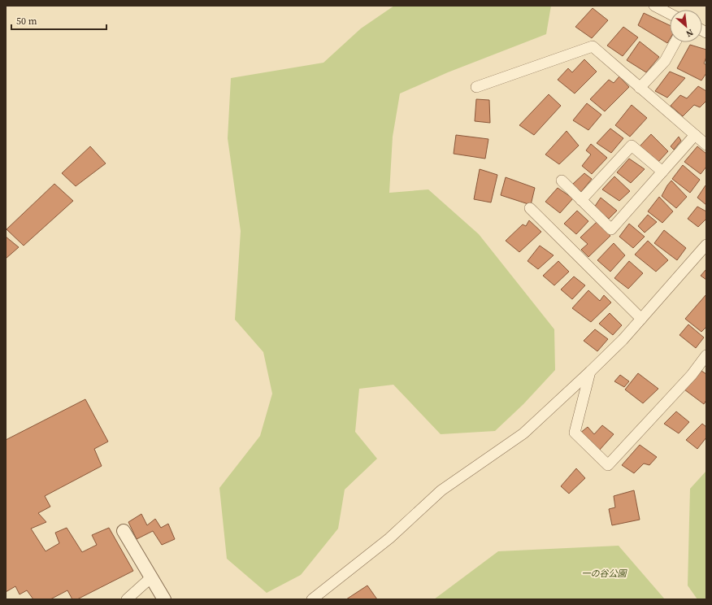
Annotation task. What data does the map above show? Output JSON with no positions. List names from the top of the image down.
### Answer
{
  "parks": ["一の谷公園"],
  "scale_bar": "50 m",
  "north": "bottom right"
}
